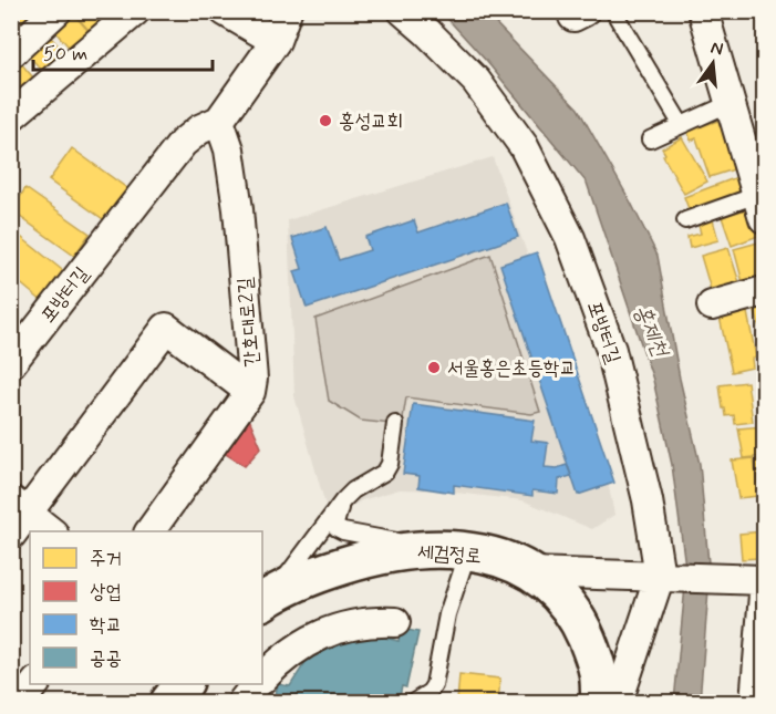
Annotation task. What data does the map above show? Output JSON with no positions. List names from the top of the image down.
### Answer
{
  "streets": {
    "main road": ["세검정로"],
    "street": ["포방터길", "간호대로2길"]
  },
  "crossings": [
    ["포방터길", "간호대로2길"]
  ],
  "water": ["홍제천"],
  "places": ["홍성교회", "서울홍은초등학교"],
  "legend": [
    "주거",
    "상업",
    "학교",
    "공공"
  ],
  "scale_bar": "50 m",
  "north": "top"
}
